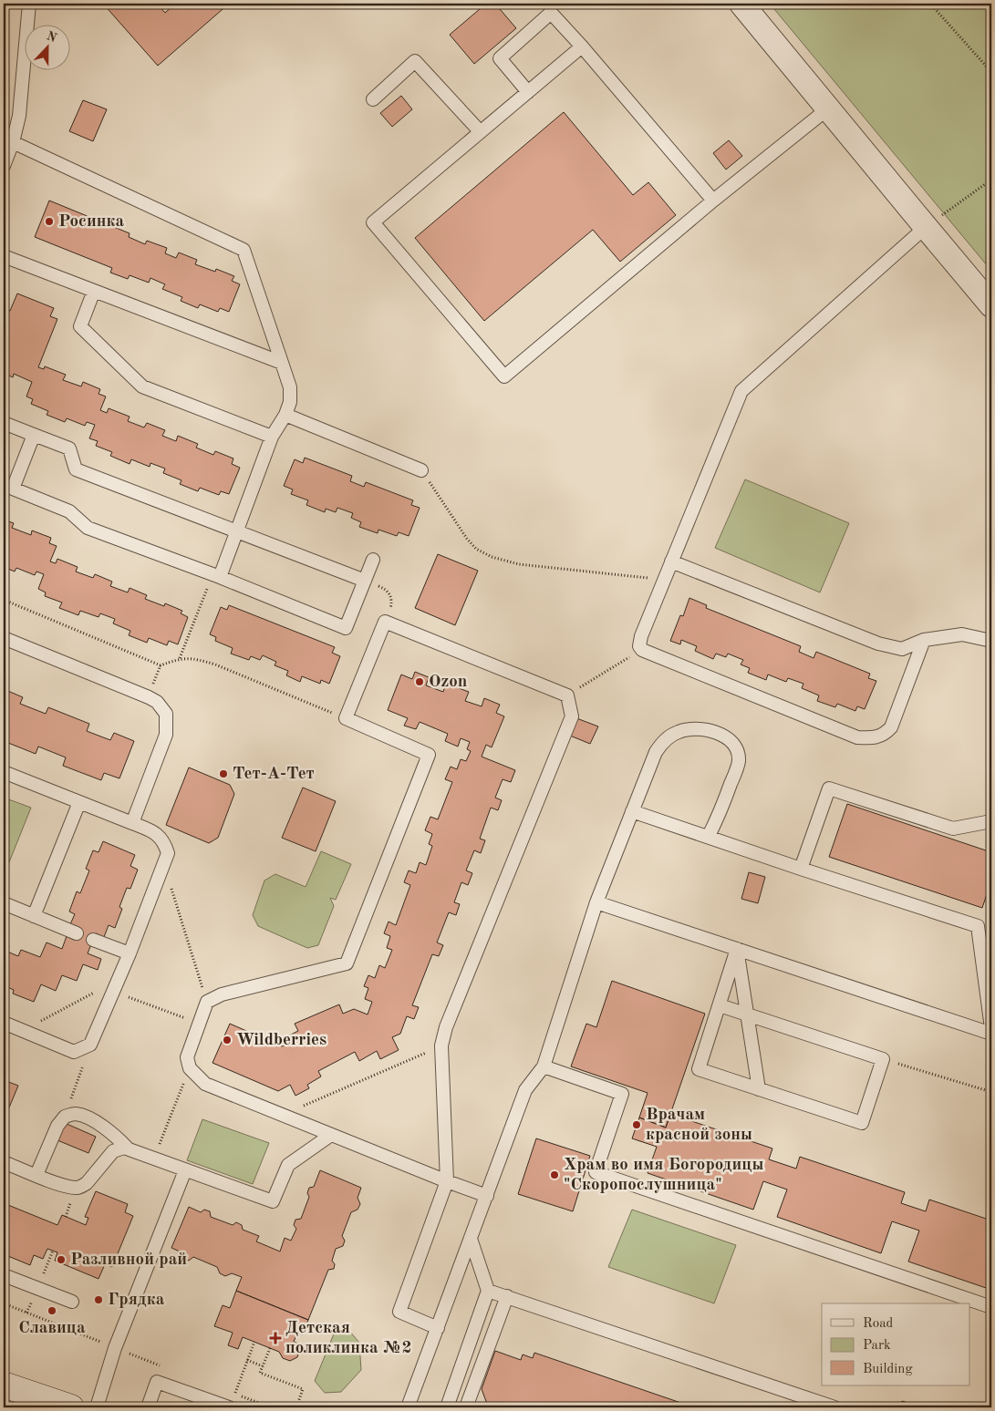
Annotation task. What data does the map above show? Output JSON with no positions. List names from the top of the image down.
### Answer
{
  "places": {
    "other": [
      "Росинка",
      "Ozon",
      "Тет-А-Тет",
      "Wildberries",
      "Врачам красной зоны",
      "Храм во имя Богородицы \"Скоропослушница\"",
      "Разливной рай",
      "Грядка",
      "Славица"
    ],
    "health": ["Детская поликлинка №2"]
  },
  "legend": ["Road", "Park", "Building"],
  "north": "top"
}
